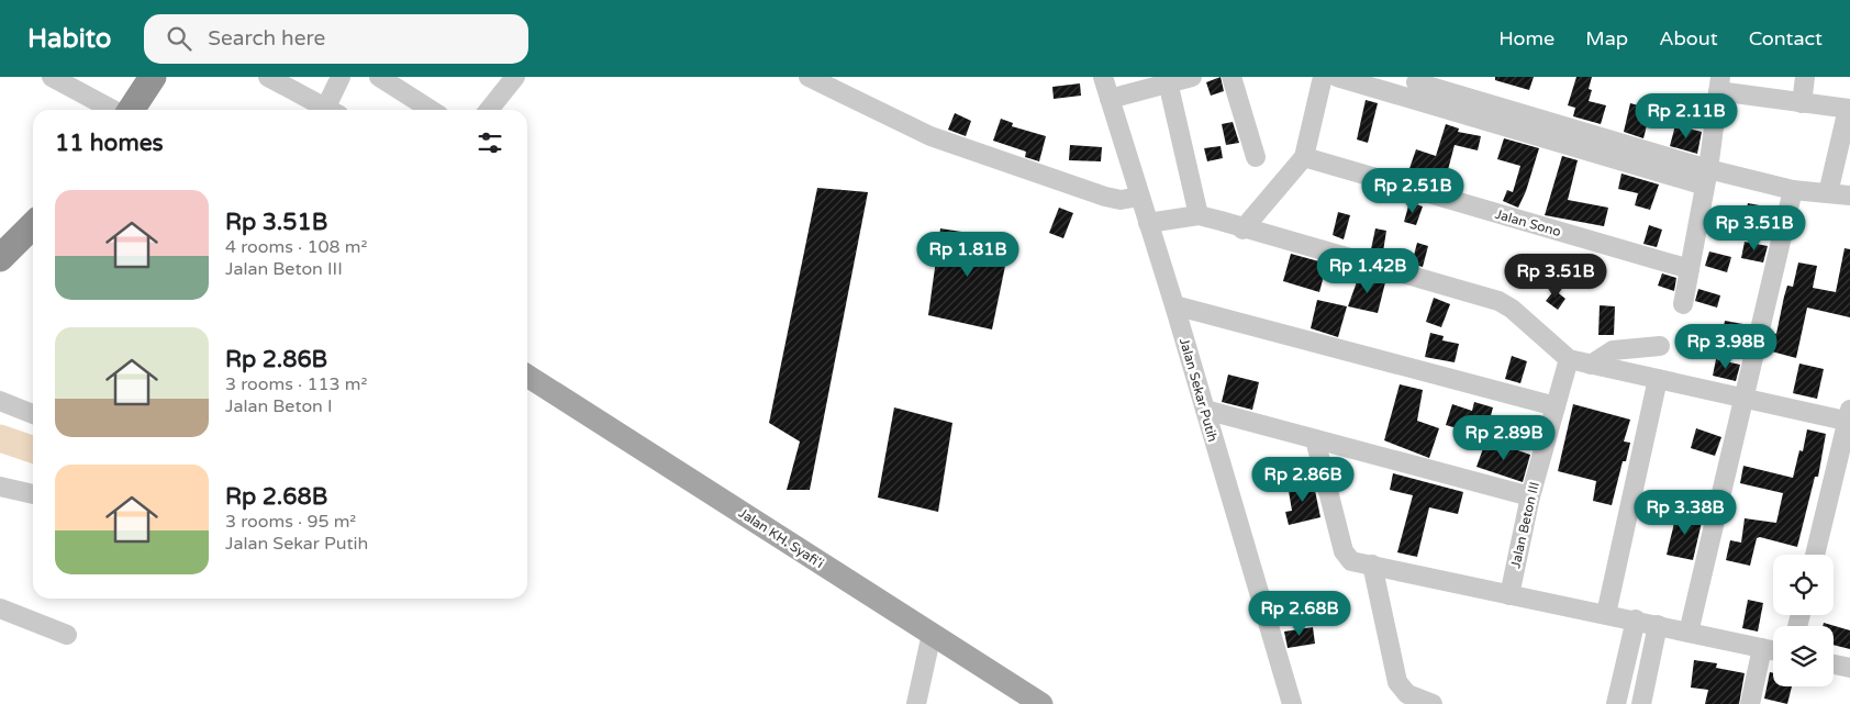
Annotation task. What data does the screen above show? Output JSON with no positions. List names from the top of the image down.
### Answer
{
  "streets": {
    "main road": ["Jalan KH. Syafi'i"],
    "street": ["Jalan Sono", "Jalan Sekar Putih", "Jalan Beton III"]
  },
  "page": {
    "header": "Habito",
    "search": "Search here",
    "nav": [
      "Home",
      "Map",
      "About",
      "Contact"
    ],
    "price": [
      "Rp 2.11B",
      "Rp 2.51B",
      "Rp 3.51B",
      "Rp 1.81B",
      "Rp 1.42B",
      "Rp 3.51B",
      "Rp 3.98B",
      "Rp 2.89B",
      "Rp 2.86B",
      "Rp 3.38B",
      "Rp 2.68B"
    ],
    "heading": "11 homes",
    "list": [
      {
        "name": "Rp 3.51B",
        "note": "4 rooms · 108 m² · Jalan Beton III"
      },
      {
        "name": "Rp 2.86B",
        "note": "3 rooms · 113 m² · Jalan Beton I"
      },
      {
        "name": "Rp 2.68B",
        "note": "3 rooms · 95 m² · Jalan Sekar Putih"
      }
    ]
  }
}
